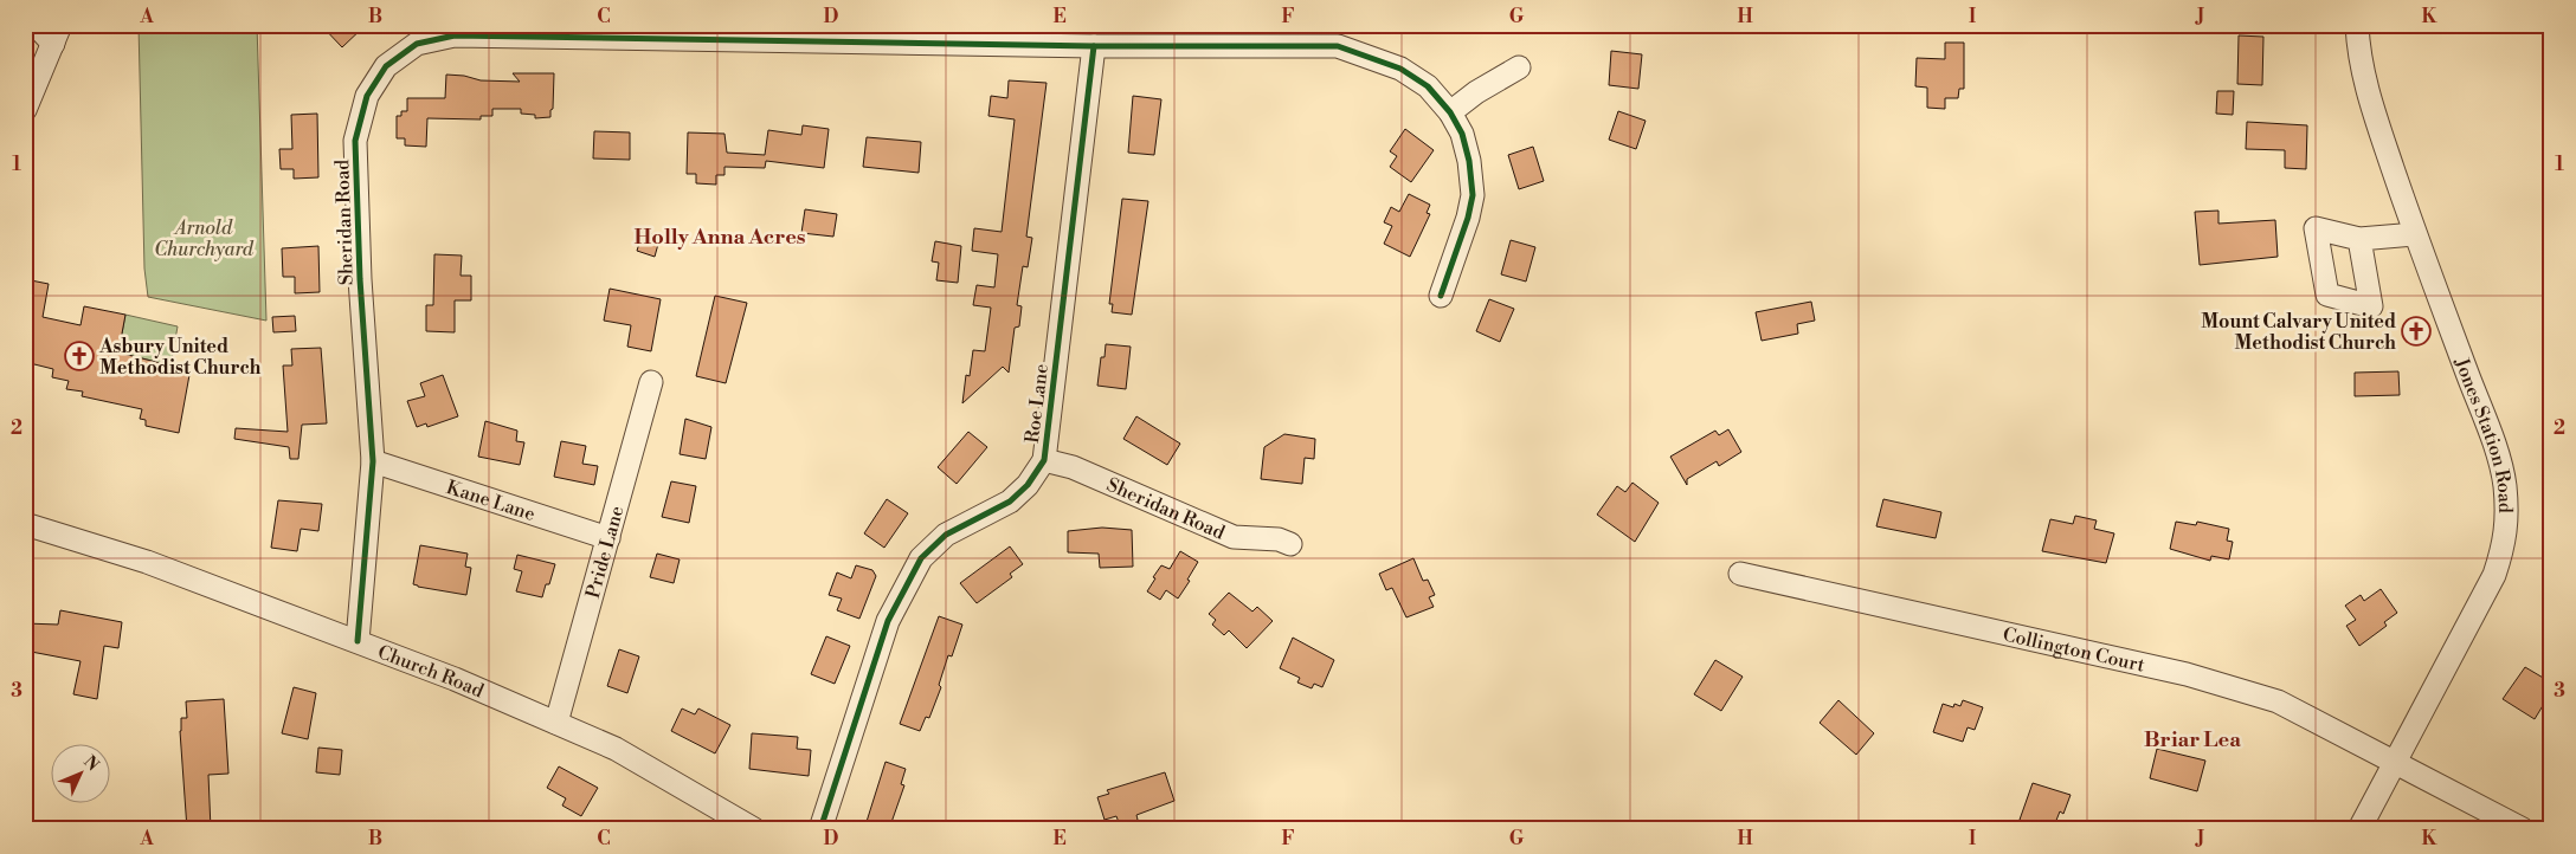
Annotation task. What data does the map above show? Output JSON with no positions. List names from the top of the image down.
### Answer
{
  "streets": {
    "street": [
      "Sheridan Road",
      "Roe Lane",
      "Jones Station Road",
      "Kane Lane",
      "Pride Lane",
      "Collington Court",
      "Church Road"
    ]
  },
  "crossings": [
    ["Sheridan Road", "Roe Lane"],
    ["Sheridan Road", "Kane Lane"],
    ["Sheridan Road", "Church Road"],
    ["Jones Station Road", "Collington Court"],
    ["Kane Lane", "Pride Lane"],
    ["Pride Lane", "Church Road"]
  ],
  "districts": ["Holly Anna Acres", "Briar Lea"],
  "parks": ["Arnold Churchyard"],
  "places": {
    "church": ["Mount Calvary United Methodist Church", "Asbury United Methodist Church"]
  },
  "north": "top right",
  "grid": {
    "columns": [
      "A",
      "B",
      "C",
      "D",
      "E",
      "F",
      "G",
      "H",
      "I",
      "J",
      "K"
    ],
    "rows": ["1", "2", "3"]
  }
}
